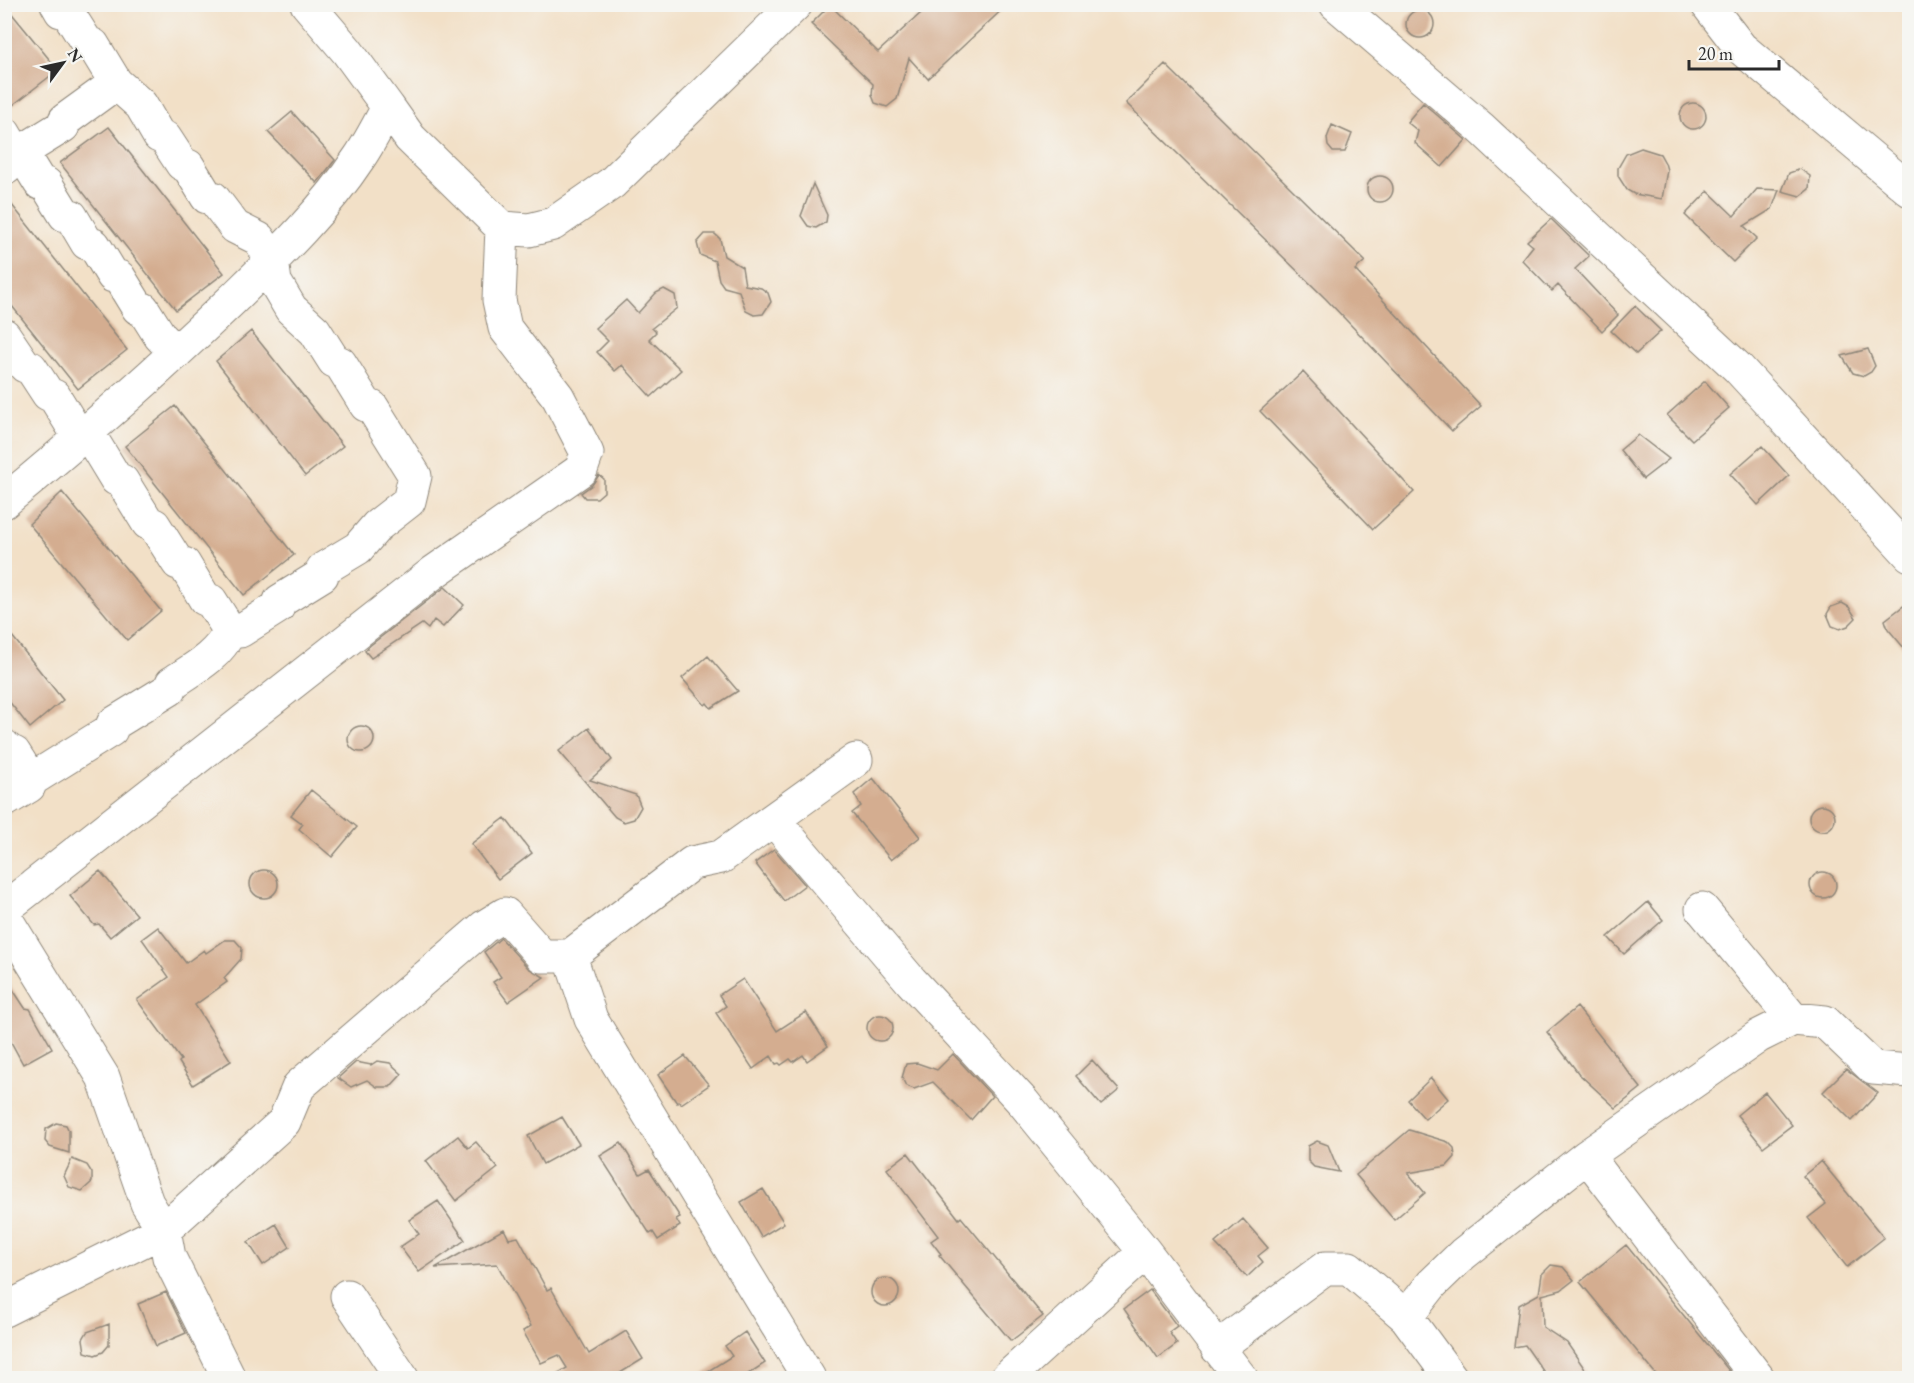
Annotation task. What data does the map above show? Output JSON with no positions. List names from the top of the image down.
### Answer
{
  "scale_bar": "20 m",
  "north": "top right"
}
